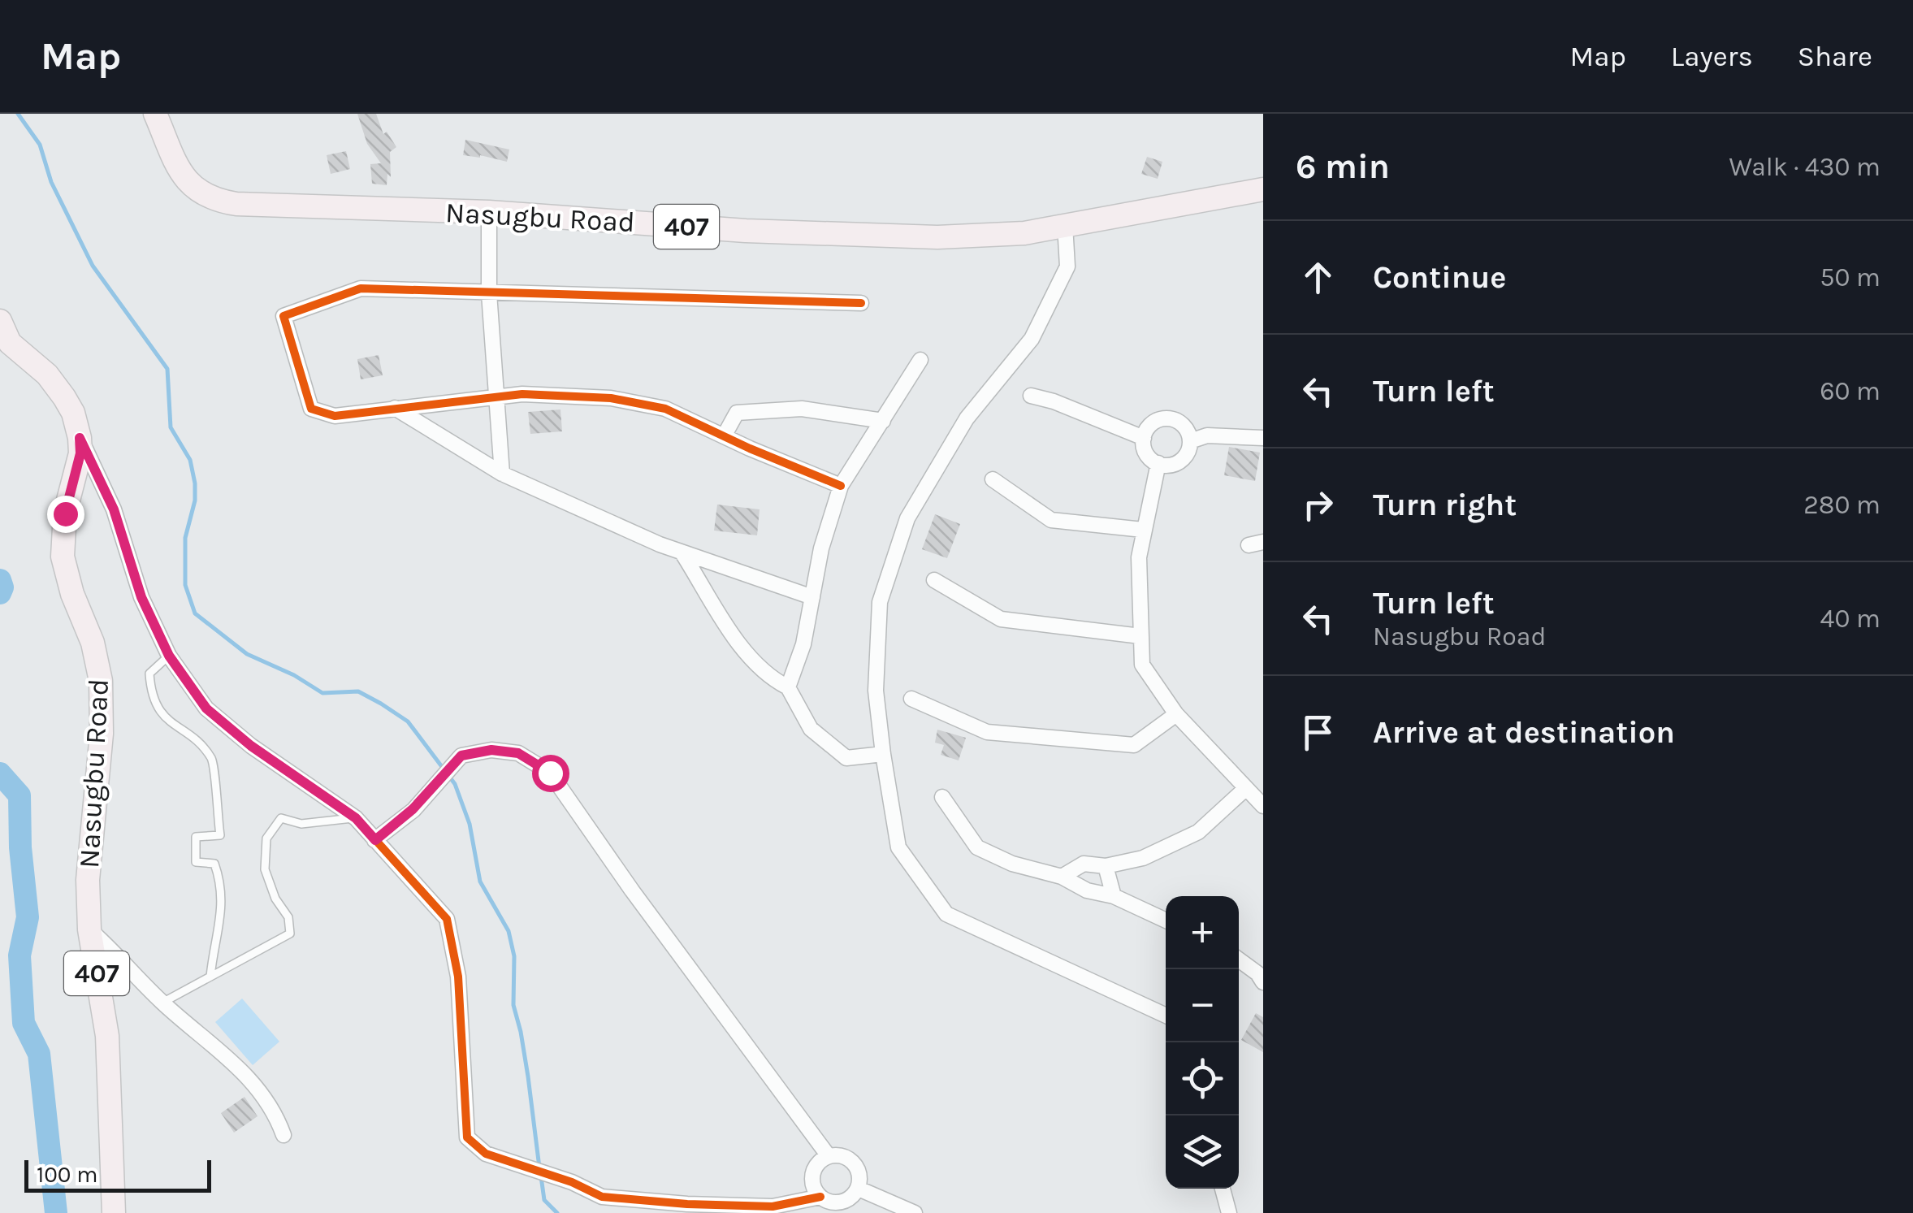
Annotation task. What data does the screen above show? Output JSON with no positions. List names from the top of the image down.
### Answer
{
  "streets": {
    "main road": ["Nasugbu Road", "407"]
  },
  "scale_bar": "100 m",
  "page": {
    "header": "Map",
    "nav": ["Map", "Layers", "Share"],
    "heading": ["6 min", "Walk · 430 m"],
    "list": [
      ["Continue", "50 m"],
      ["Turn left", "60 m"],
      ["Turn right", "280 m"],
      ["Turn left", "Nasugbu Road", "40 m"],
      "Arrive at destination"
    ],
    "map_buttons": ["+", "−"],
    "scale": "100 m"
  }
}
